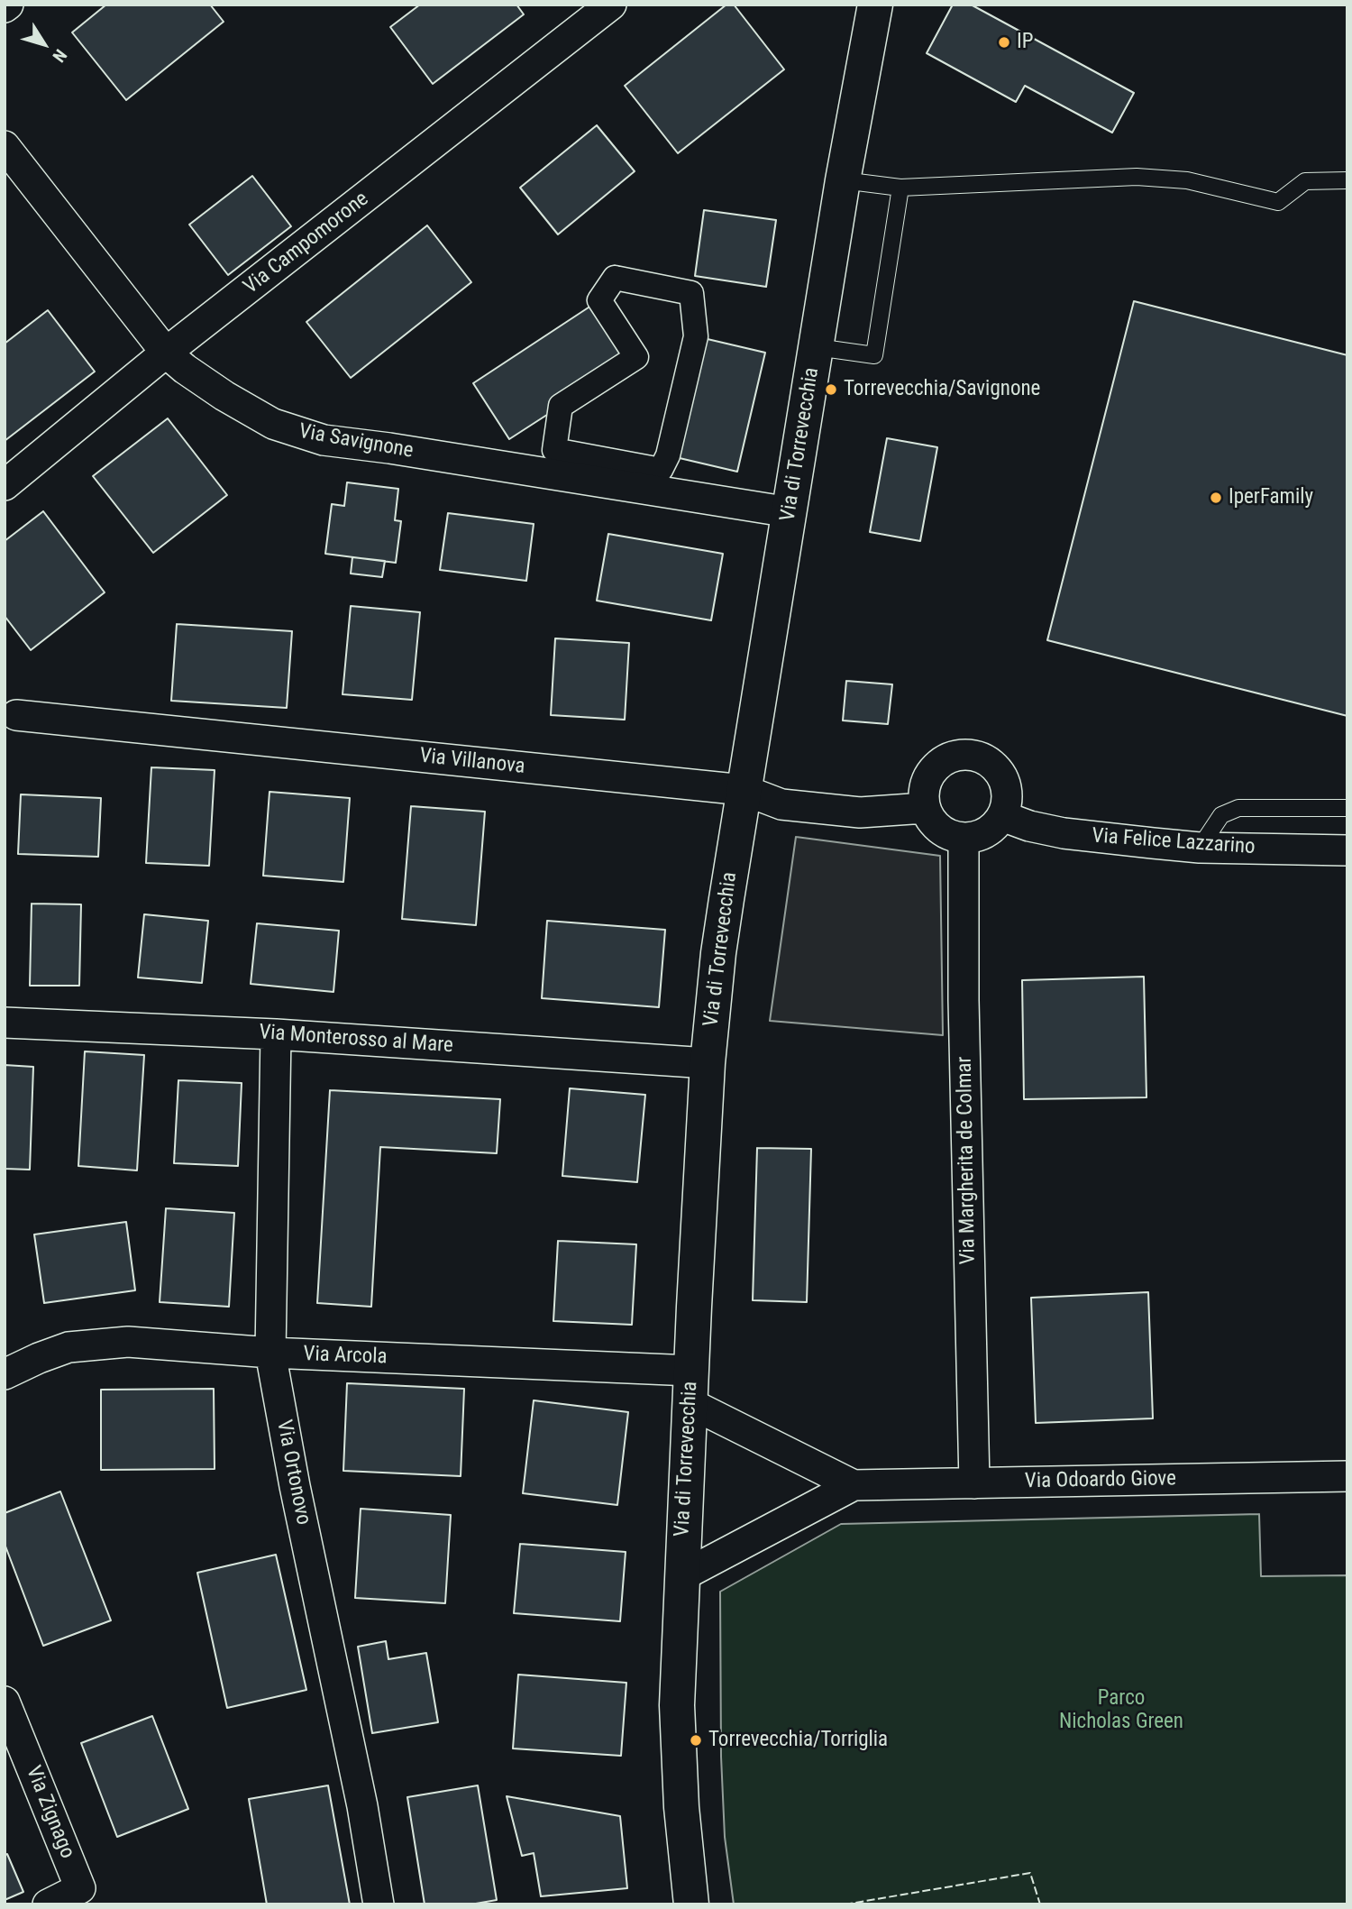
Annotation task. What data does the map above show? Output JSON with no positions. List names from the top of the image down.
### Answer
{
  "streets": {
    "main road": ["Via di Torrevecchia"],
    "street": [
      "Via Campomorone",
      "Via Savignone",
      "Via Villanova",
      "Via Felice Lazzarino",
      "Via Monterosso al Mare",
      "Via Margherita de Colmar",
      "Via Arcola",
      "Via Ortonovo",
      "Via Odoardo Giove",
      "Via Zignago"
    ]
  },
  "crossings": [
    ["Via Campomorone", "Via Savignone"],
    ["Via Savignone", "Via di Torrevecchia"],
    ["Via di Torrevecchia", "Via Villanova"],
    ["Via di Torrevecchia", "Via Monterosso al Mare"],
    ["Via di Torrevecchia", "Via Arcola"],
    ["Via di Torrevecchia", "Via Odoardo Giove"],
    ["Via Villanova", "Via Felice Lazzarino"],
    ["Via Villanova", "Via Margherita de Colmar"],
    ["Via Felice Lazzarino", "Via Margherita de Colmar"],
    ["Via Monterosso al Mare", "Via Ortonovo"],
    ["Via Margherita de Colmar", "Via Odoardo Giove"],
    ["Via Arcola", "Via Ortonovo"],
    ["Via Arcola", "Via Odoardo Giove"]
  ],
  "parks": ["Parco Nicholas Green"],
  "places": [
    "IP",
    "Torrevecchia/Savignone",
    "IperFamily",
    "Torrevecchia/Torriglia"
  ],
  "north": "bottom right"
}
